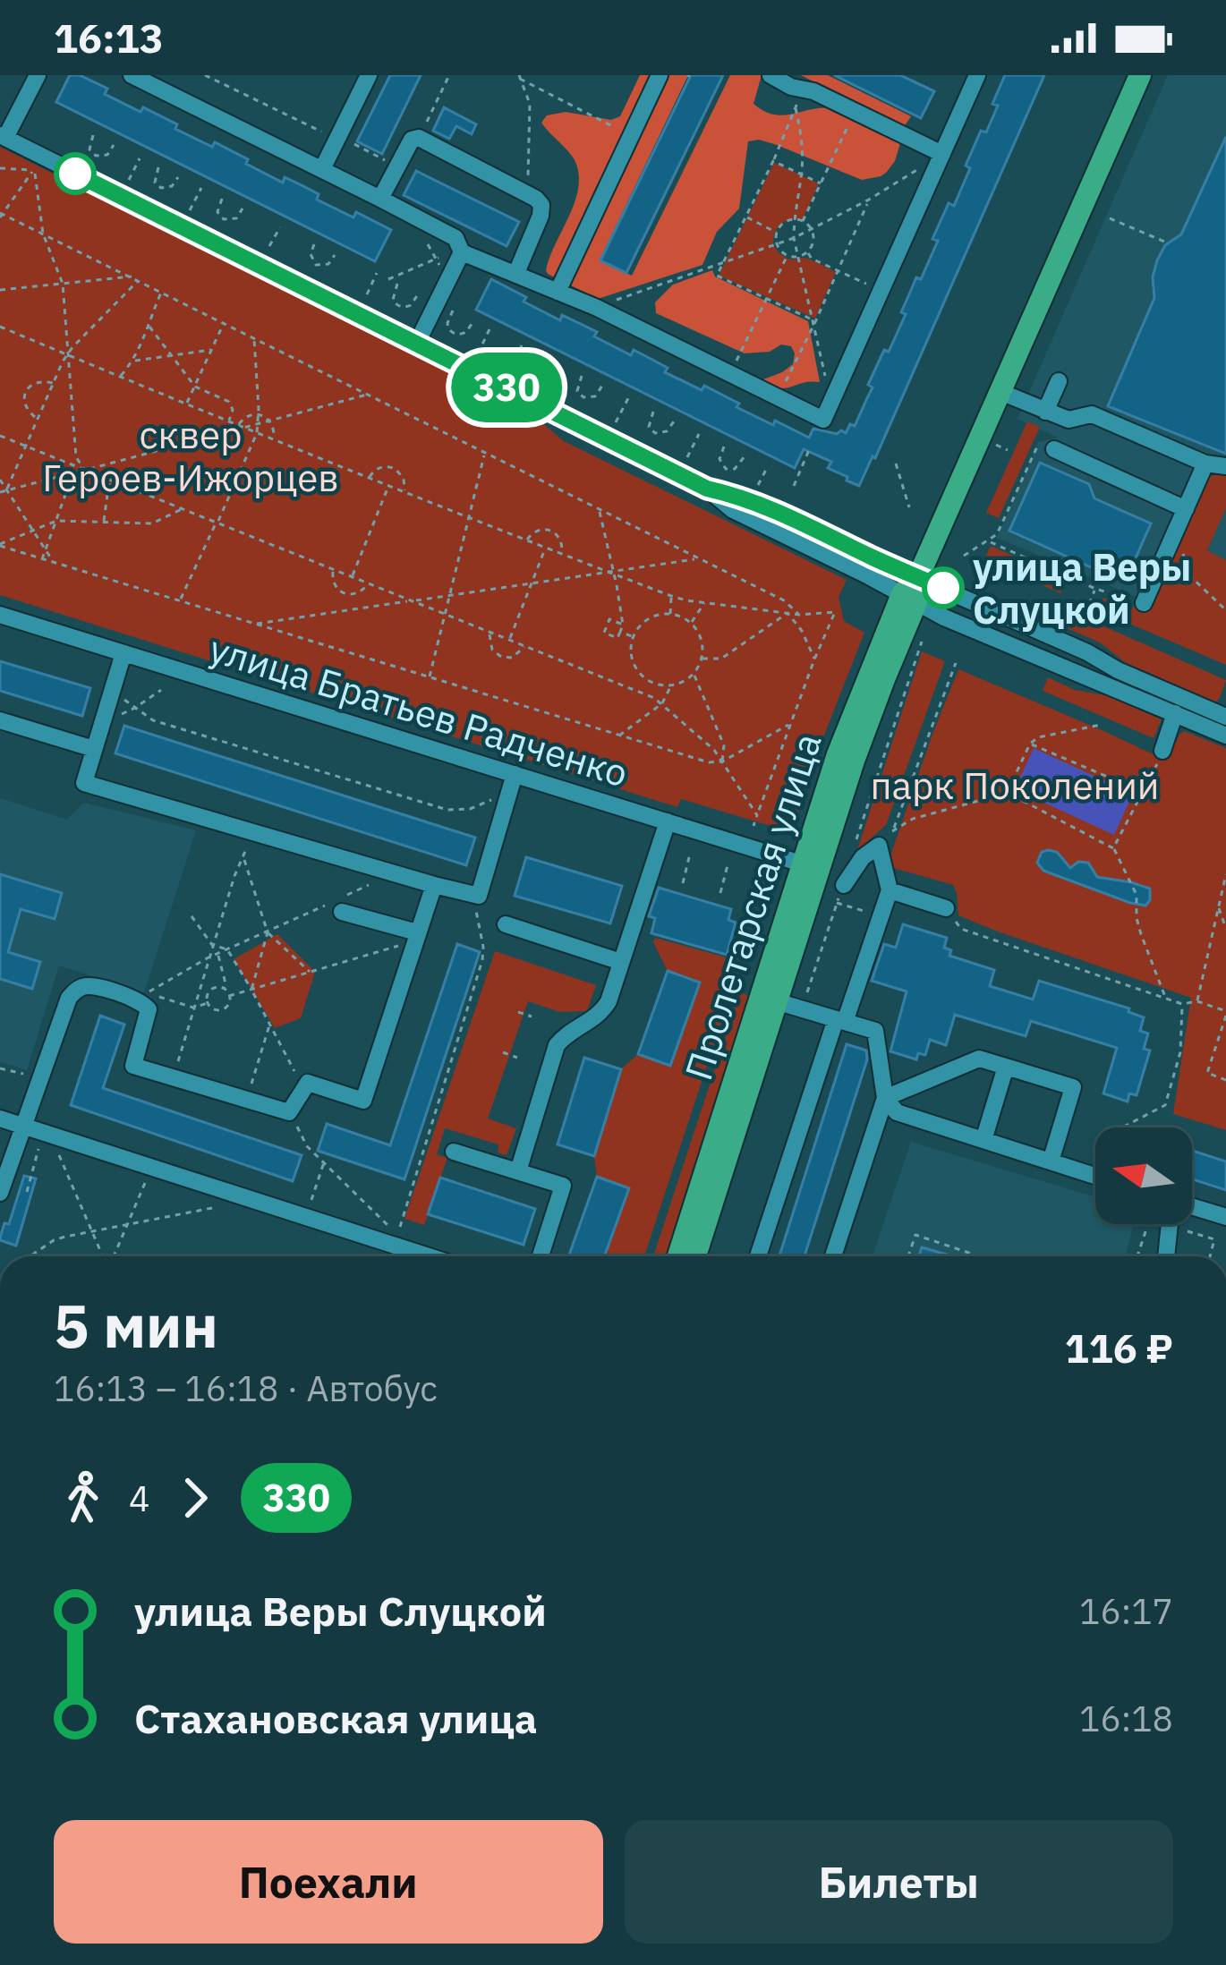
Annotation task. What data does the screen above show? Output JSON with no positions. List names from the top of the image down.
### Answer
{
  "streets": {
    "main road": ["Пролетарская улица"],
    "street": ["улица Братьев Радченко"]
  },
  "crossings": [
    ["улица Братьев Радченко", "Пролетарская улица"]
  ],
  "parks": ["сквер Героев-Ижорцев", "парк Поколений"],
  "places": ["улица Веры Слуцкой"],
  "lines": ["bus line 330"],
  "north": "left",
  "page": {
    "status": "16:13",
    "on_map": "330",
    "heading": ["5 мин", "16:13 – 16:18 · Автобус", "116 ₽"],
    "legs": ["4", "330"],
    "list": [
      {
        "name": "улица Веры Слуцкой",
        "value": "16:17"
      },
      {
        "name": "Стахановская улица",
        "value": "16:18"
      }
    ],
    "buttons": ["Поехали", "Билеты"]
  }
}
